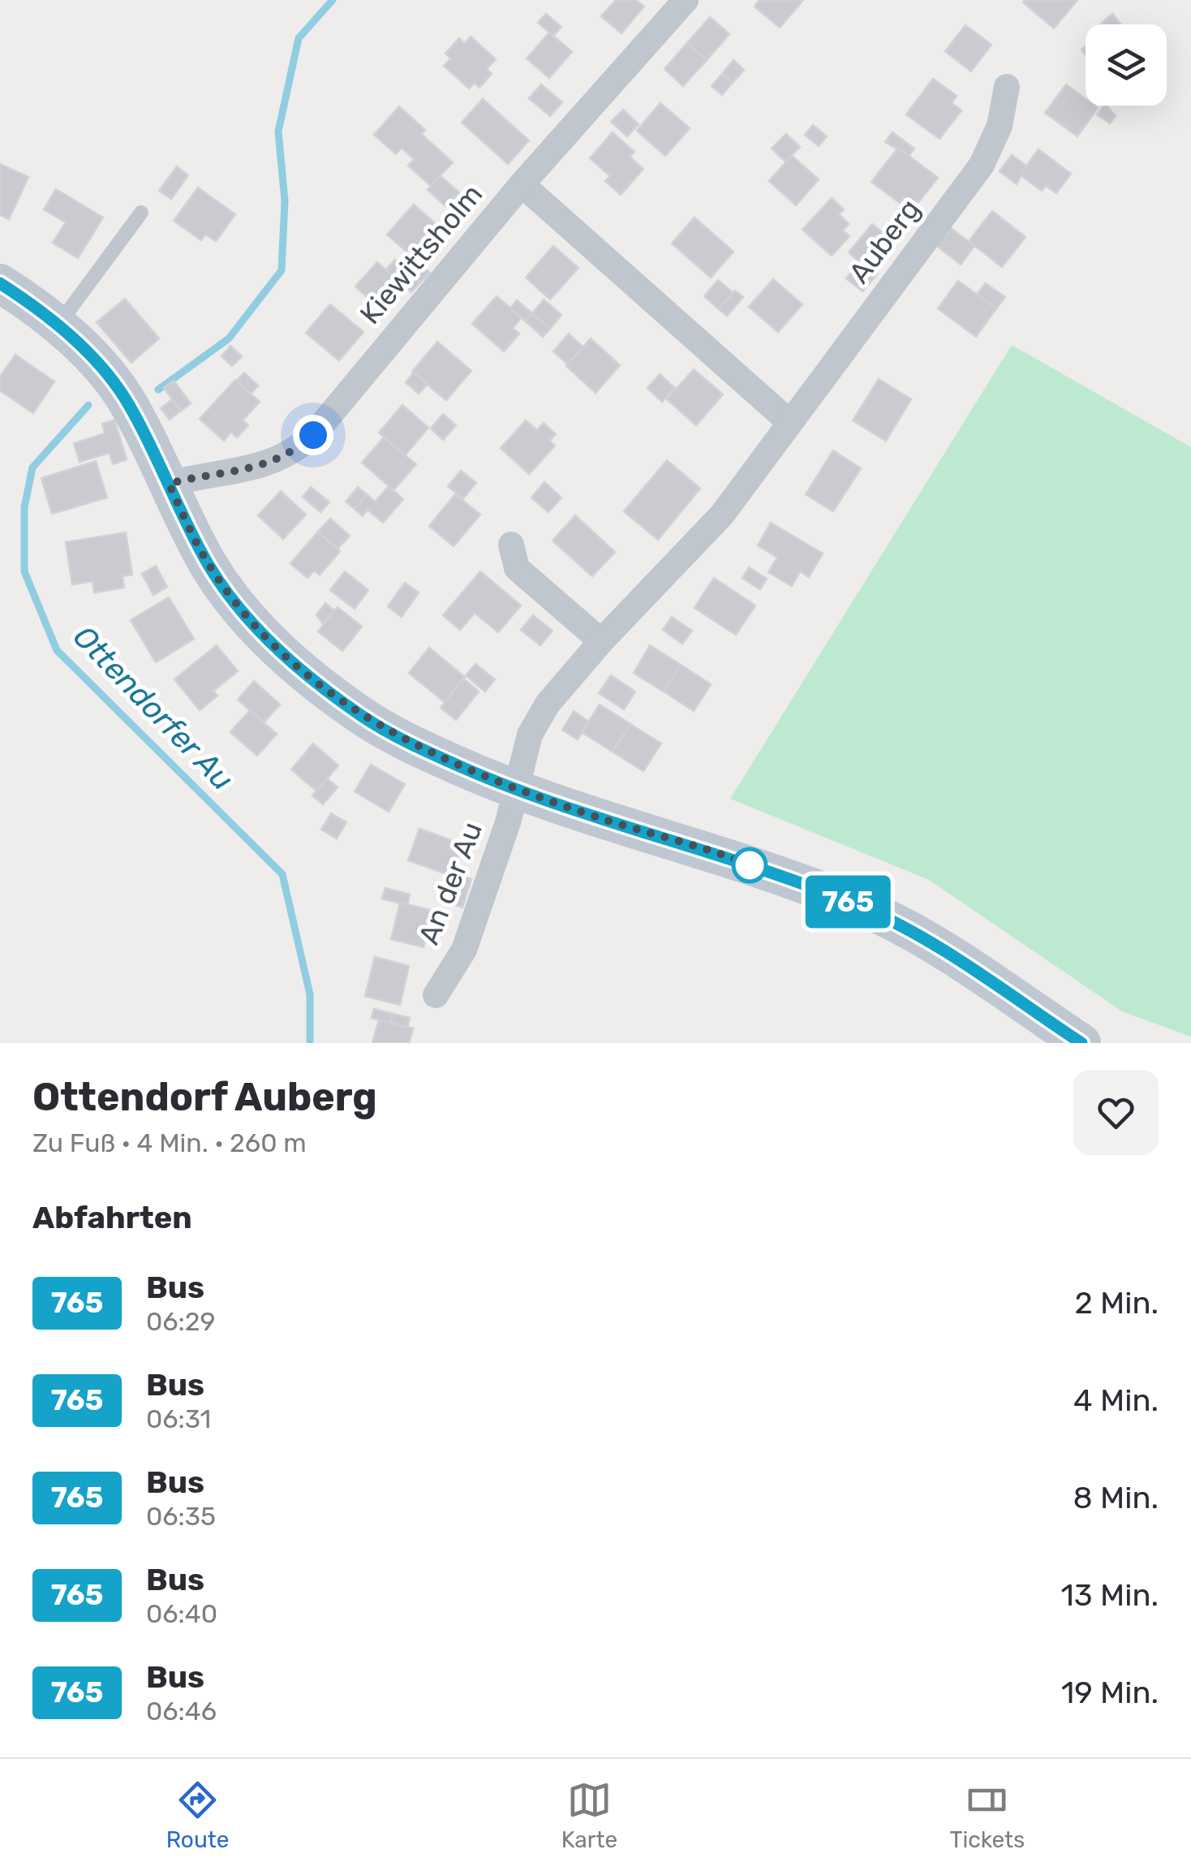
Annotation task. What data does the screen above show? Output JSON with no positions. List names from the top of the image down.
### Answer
{
  "streets": {
    "street": ["Auberg", "Kiewittsholm", "An der Au"]
  },
  "crossings": [
    ["Auberg", "An der Au"]
  ],
  "water": ["Ottendorfer Au"],
  "lines": ["bus line 765"],
  "page": {
    "on_map": "765",
    "heading": [
      ["Ottendorf Auberg", "Zu Fuß · 4 Min. · 260 m"],
      "Abfahrten"
    ],
    "list": [
      {
        "mark": "765",
        "name": "Bus",
        "note": "06:29",
        "value": "2 Min."
      },
      {
        "mark": "765",
        "name": "Bus",
        "note": "06:31",
        "value": "4 Min."
      },
      {
        "mark": "765",
        "name": "Bus",
        "note": "06:35",
        "value": "8 Min."
      },
      {
        "mark": "765",
        "name": "Bus",
        "note": "06:40",
        "value": "13 Min."
      },
      {
        "mark": "765",
        "name": "Bus",
        "note": "06:46",
        "value": "19 Min."
      }
    ],
    "tabs": ["Route", "Karte", "Tickets"]
  }
}
